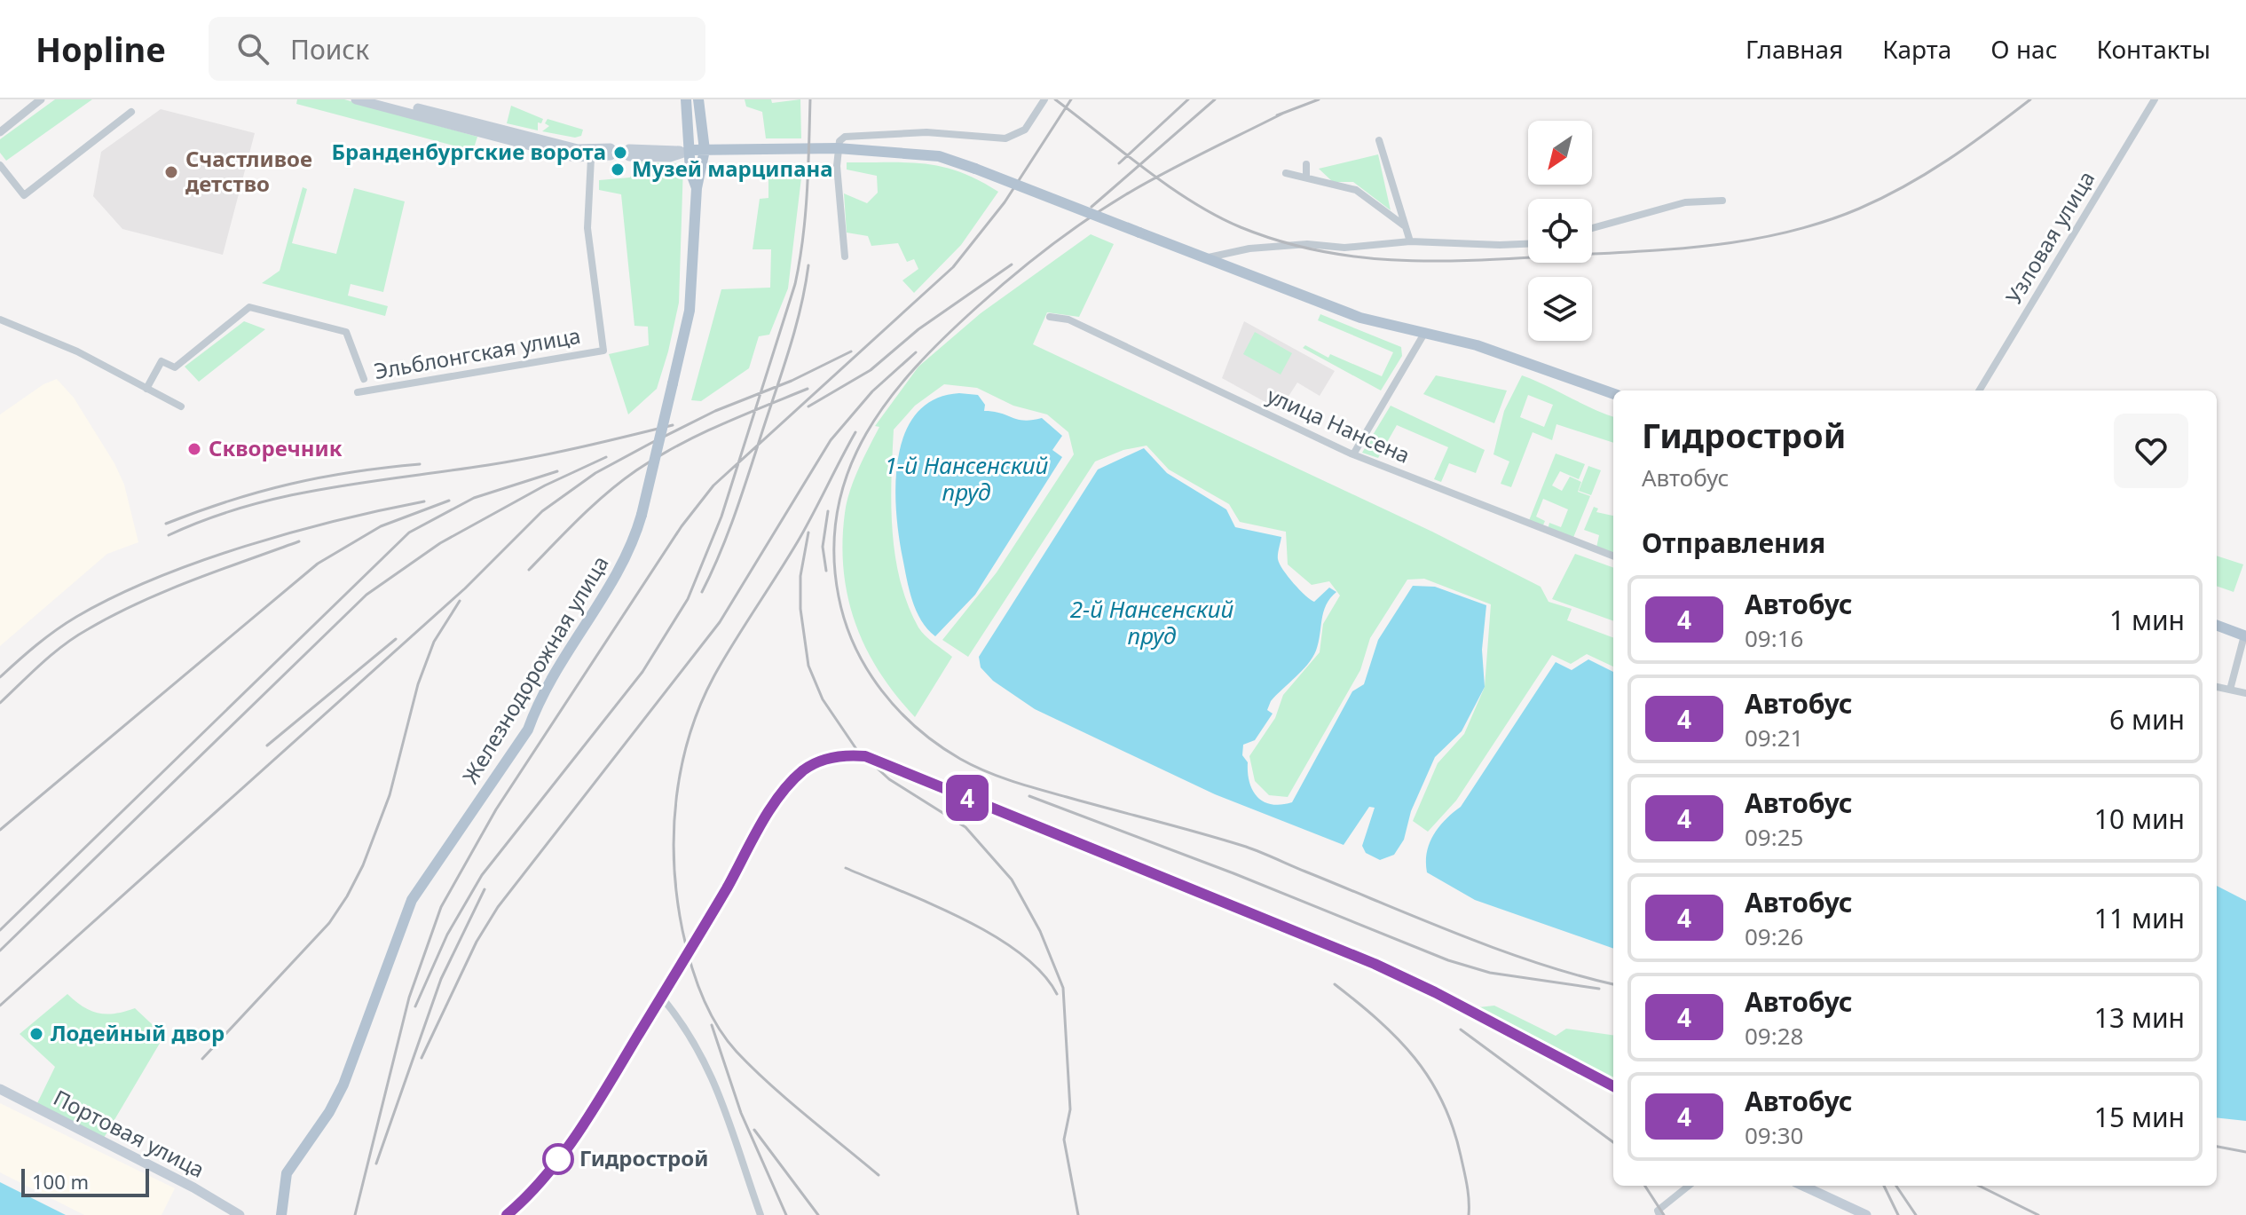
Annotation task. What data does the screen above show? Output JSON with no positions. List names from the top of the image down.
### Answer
{
  "streets": {
    "main road": ["Железнодорожная улица", "Портовая улица"],
    "street": ["Узловая улица", "Эльблонгская улица", "улица Нансена"]
  },
  "water": ["1-й Нансенский пруд", "2-й Нансенский пруд"],
  "places": [
    "Бранденбургские ворота",
    "Музей марципана",
    "Счастливое детство",
    "Скворечник",
    "Лодейный двор",
    "Гидрострой"
  ],
  "lines": ["bus line 4"],
  "scale_bar": "100 m",
  "north": "bottom left",
  "page": {
    "header": "Hopline",
    "search": "Поиск",
    "nav": [
      "Главная",
      "Карта",
      "О нас",
      "Контакты"
    ],
    "on_map": "4",
    "heading": [
      ["Гидрострой", "Автобус"],
      "Отправления"
    ],
    "list": [
      {
        "mark": "4",
        "name": "Автобус",
        "note": "09:16",
        "value": "1 мин"
      },
      {
        "mark": "4",
        "name": "Автобус",
        "note": "09:21",
        "value": "6 мин"
      },
      {
        "mark": "4",
        "name": "Автобус",
        "note": "09:25",
        "value": "10 мин"
      },
      {
        "mark": "4",
        "name": "Автобус",
        "note": "09:26",
        "value": "11 мин"
      },
      {
        "mark": "4",
        "name": "Автобус",
        "note": "09:28",
        "value": "13 мин"
      },
      {
        "mark": "4",
        "name": "Автобус",
        "note": "09:30",
        "value": "15 мин"
      }
    ],
    "scale": "100 m"
  }
}
